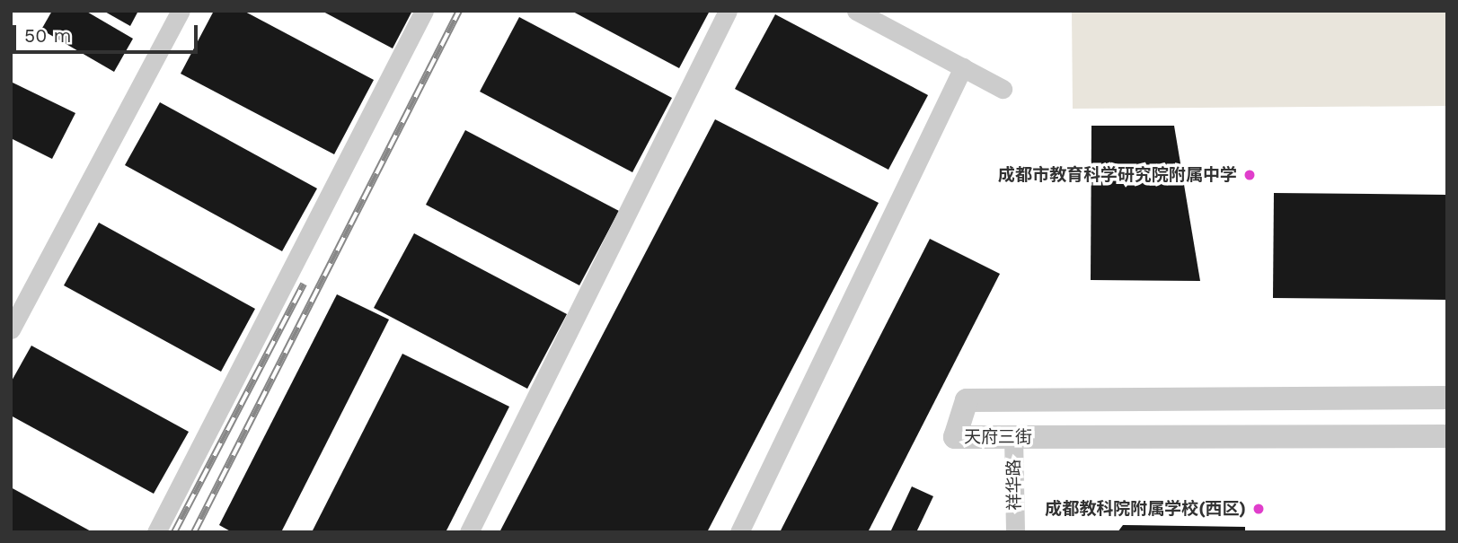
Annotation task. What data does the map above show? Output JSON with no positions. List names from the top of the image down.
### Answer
{
  "streets": {
    "street": ["天府三街", "祥华路"]
  },
  "crossings": [
    ["天府三街", "祥华路"]
  ],
  "places": ["成都市教育科学研究院附属中学", "成都教科院附属学校(西区)"],
  "scale_bar": "50 m"
}
